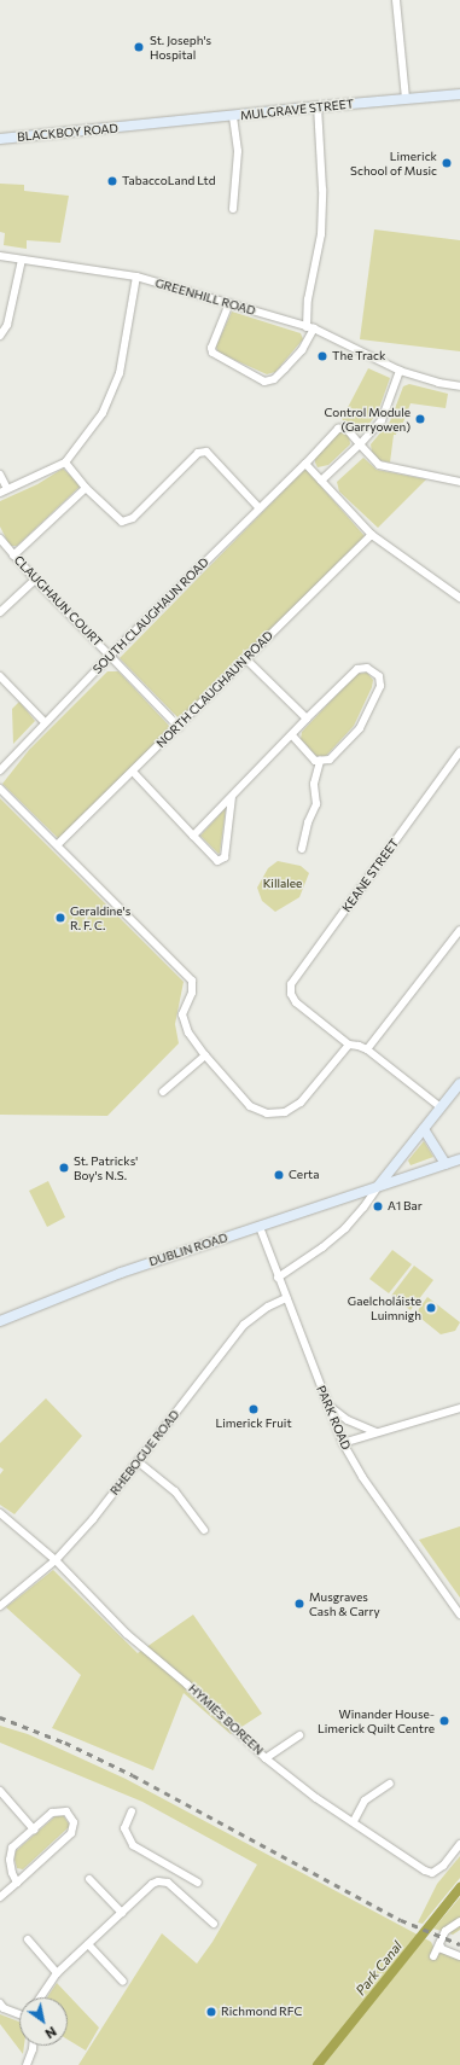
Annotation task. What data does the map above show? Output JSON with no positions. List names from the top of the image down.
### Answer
{
  "streets": {
    "main road": ["MULGRAVE STREET", "BLACKBOY ROAD", "DUBLIN ROAD"],
    "street": [
      "GREENHILL ROAD",
      "CLAUGHAUN COURT",
      "SOUTH CLAUGHAUN ROAD",
      "NORTH CLAUGHAUN ROAD",
      "KEANE STREET",
      "PARK ROAD",
      "RHEBOGUE ROAD",
      "HYMIES BOREEN"
    ]
  },
  "crossings": [
    ["MULGRAVE STREET", "BLACKBOY ROAD"],
    ["CLAUGHAUN COURT", "SOUTH CLAUGHAUN ROAD"],
    ["CLAUGHAUN COURT", "NORTH CLAUGHAUN ROAD"],
    ["DUBLIN ROAD", "PARK ROAD"],
    ["PARK ROAD", "RHEBOGUE ROAD"],
    ["RHEBOGUE ROAD", "HYMIES BOREEN"]
  ],
  "water": ["Park Canal"],
  "parks": ["Killalee"],
  "places": [
    "St. Joseph's Hospital",
    "Limerick School of Music",
    "TabaccoLand Ltd",
    "The Track",
    "Control Module (Garryowen)",
    "Geraldine's R. F. C.",
    "St. Patricks' Boy's N.S.",
    "Certa",
    "A1 Bar",
    "Gaelcholáiste Luimnigh",
    "Limerick Fruit",
    "Musgraves Cash & Carry",
    "Winander House- Limerick Quilt Centre",
    "Richmond RFC"
  ],
  "north": "bottom right"
}
